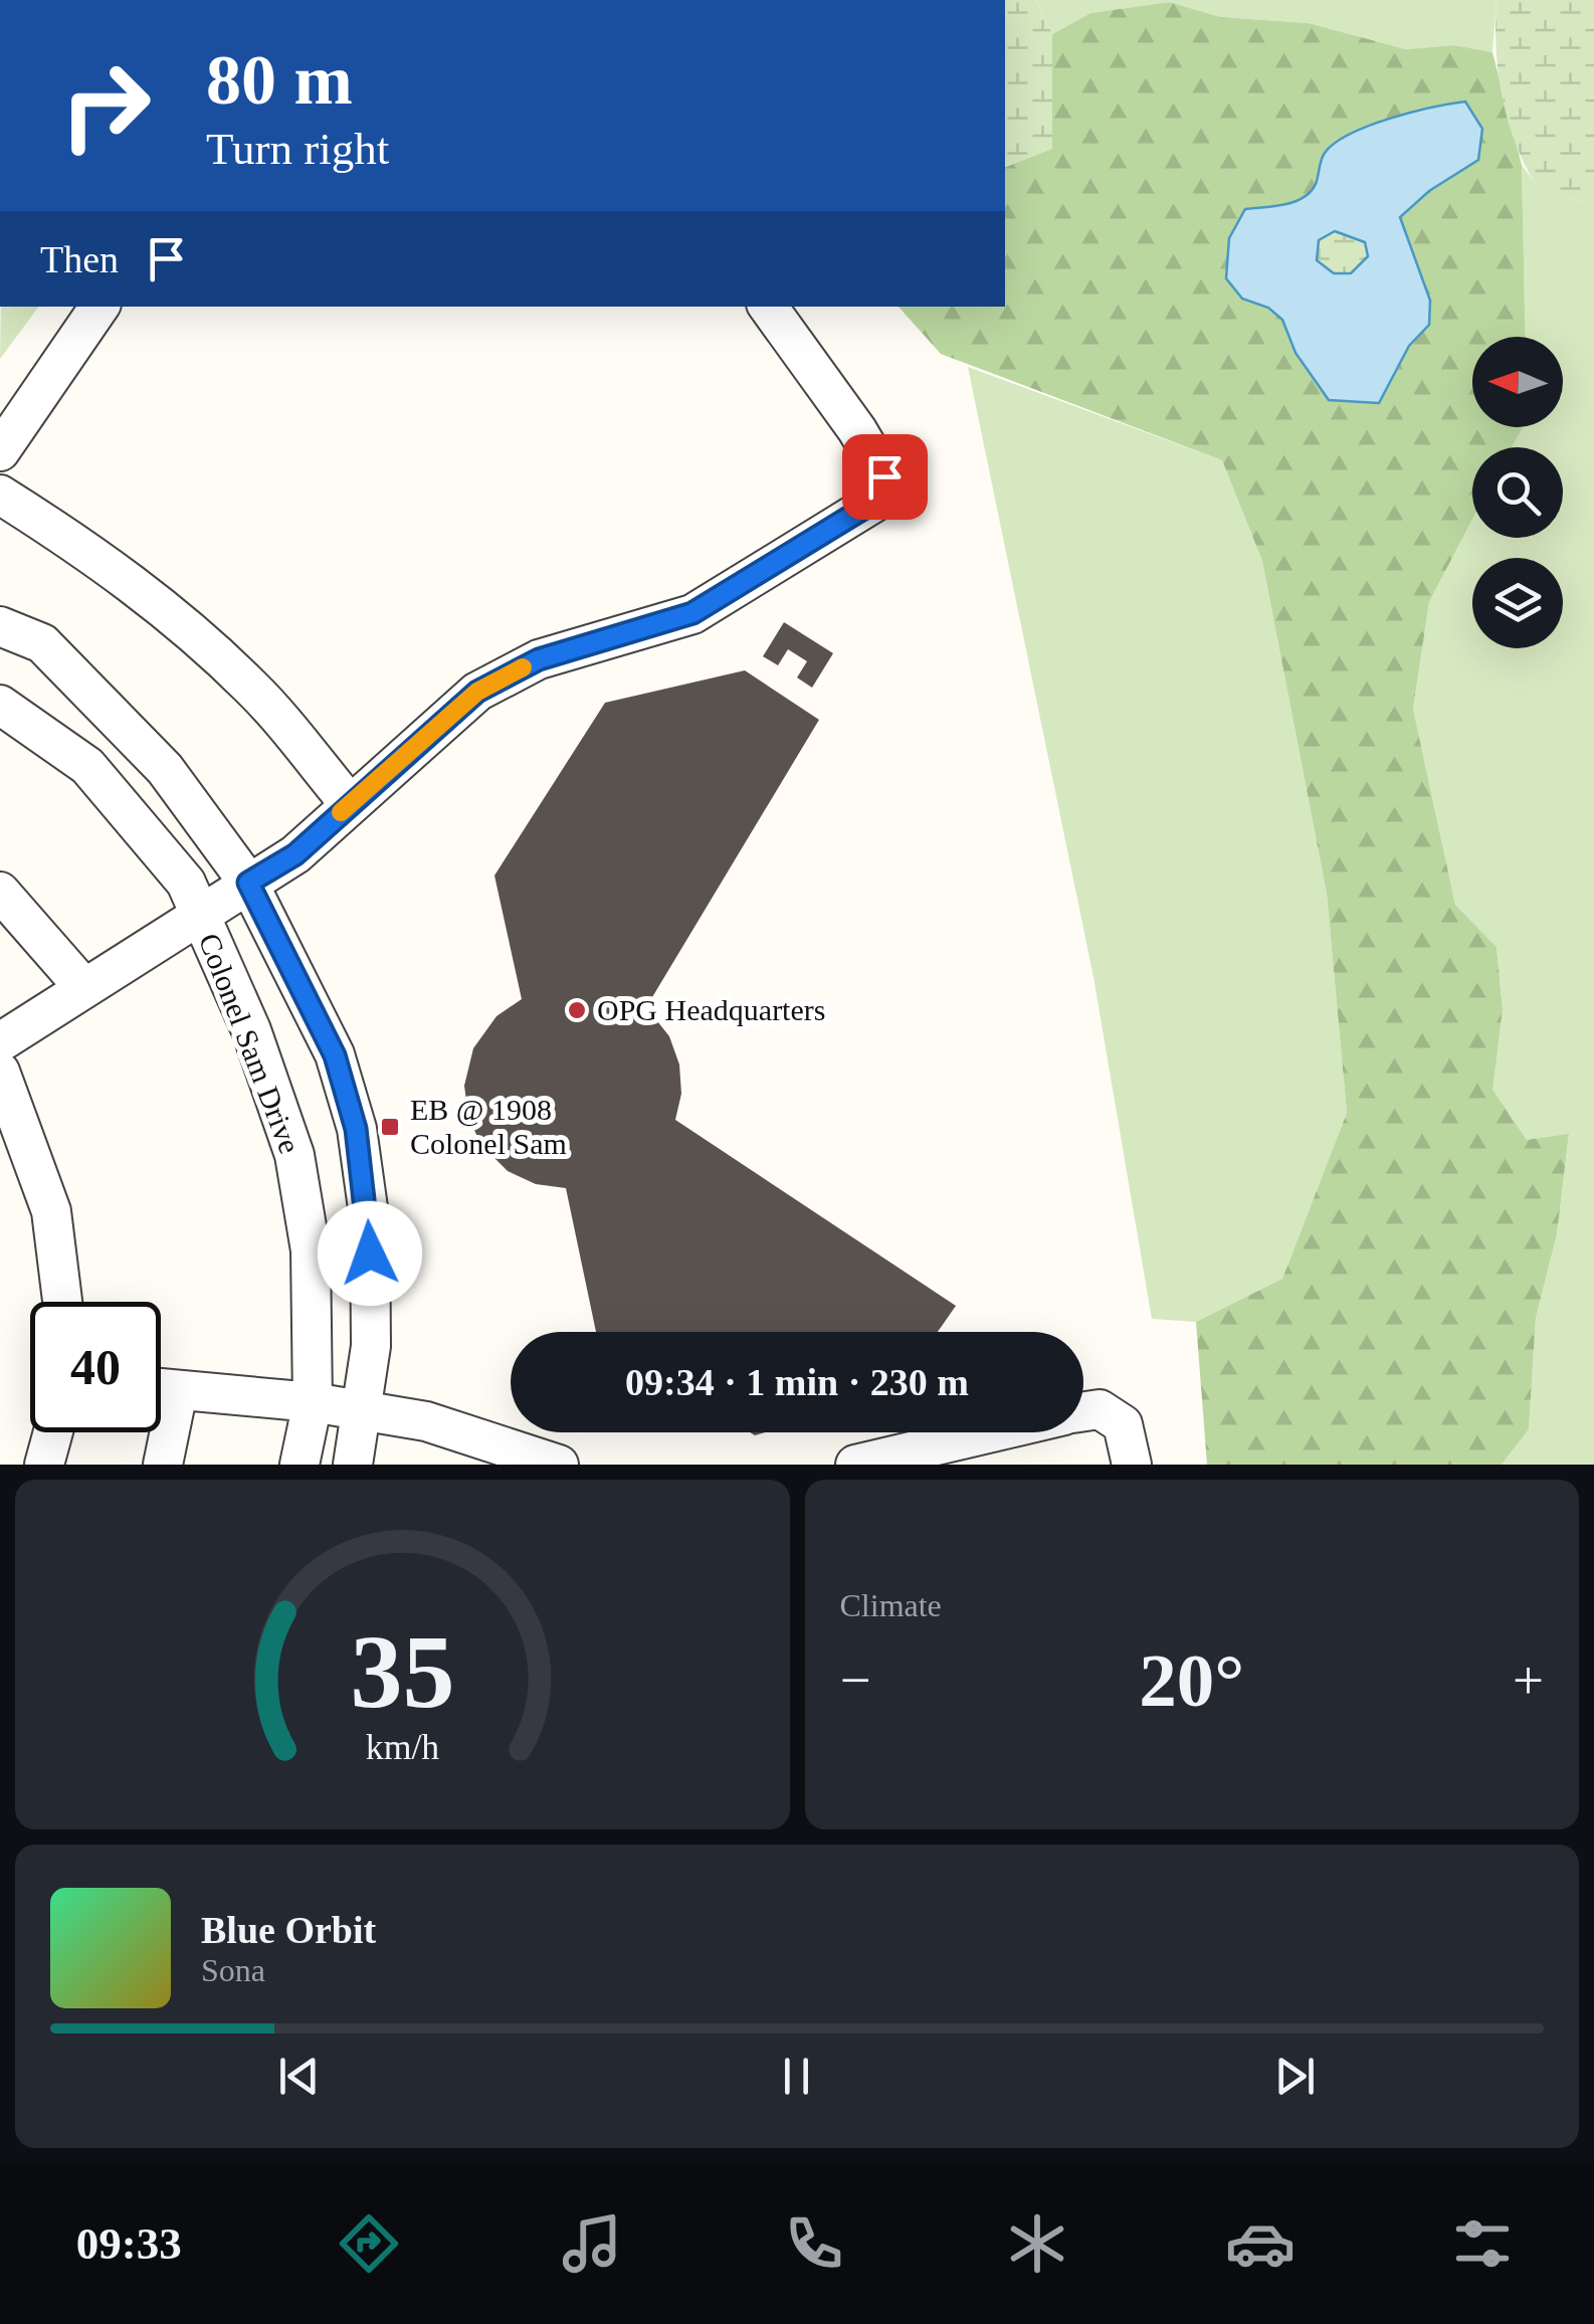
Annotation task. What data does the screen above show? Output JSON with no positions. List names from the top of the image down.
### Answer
{
  "streets": {
    "street": ["Colonel Sam Drive"]
  },
  "places": {
    "other": ["OPG Headquarters"],
    "transit": ["EB @ 1908 Colonel Sam"]
  },
  "north": "left",
  "page": {
    "turn": ["80 m", "Turn right"],
    "then": "Then",
    "limit": "40",
    "trip": "09:34 · 1 min · 230 m",
    "tile": "Climate",
    "heat": ["−", "20°", "+"],
    "song": ["Blue Orbit", "Sona"],
    "tabs": "09:33",
    "gauge": ["35", "km/h"]
  }
}
